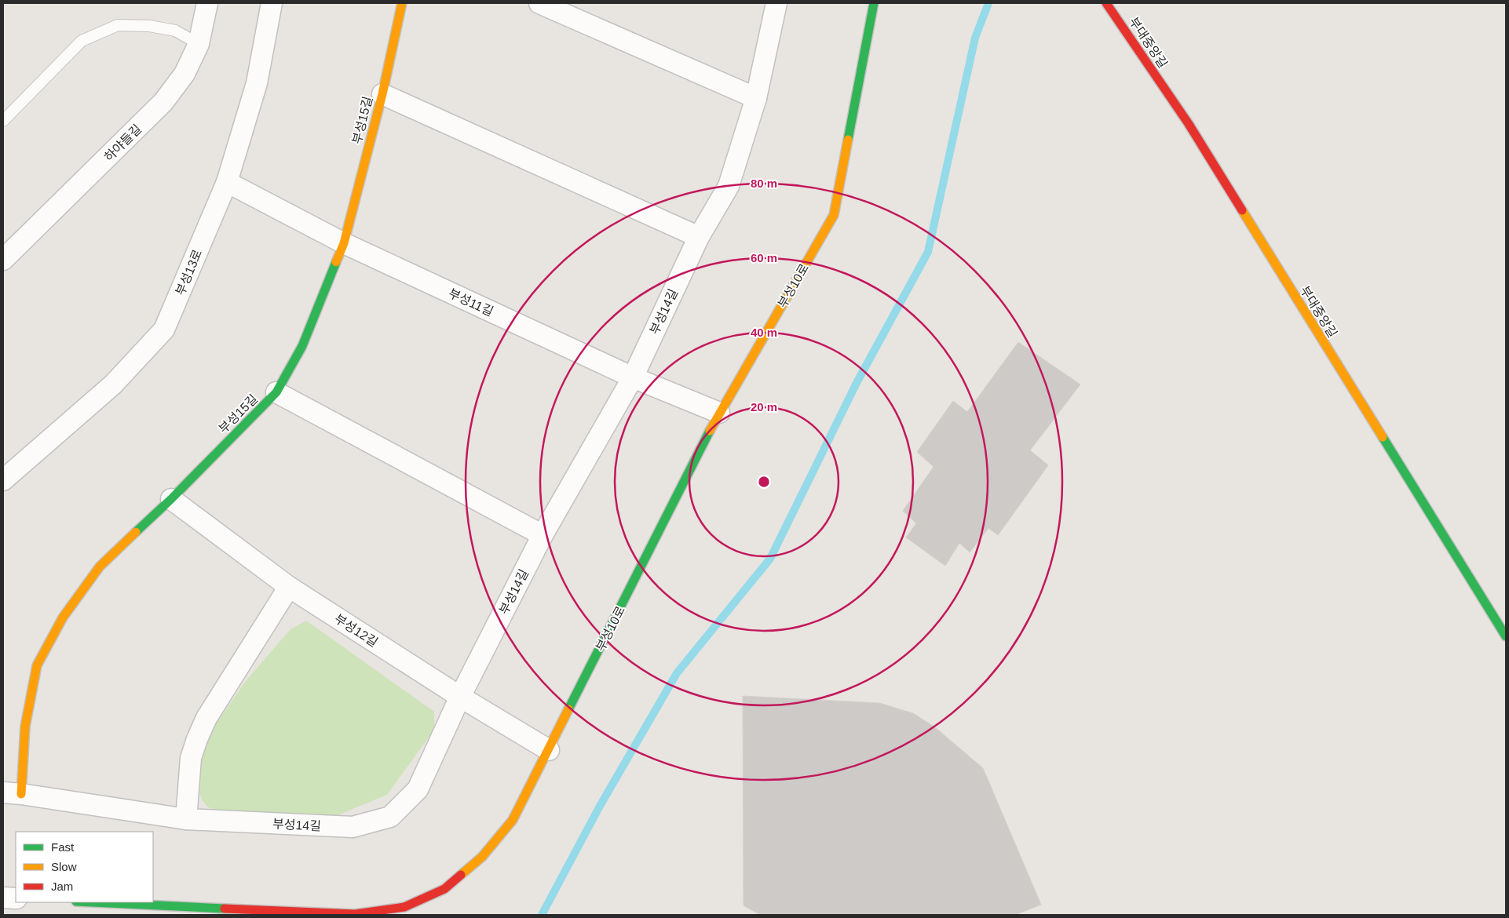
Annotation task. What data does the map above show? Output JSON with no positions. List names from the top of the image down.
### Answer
{
  "streets": {
    "street": [
      "부대중앙길",
      "부성15길",
      "하야들길",
      "부성13로",
      "부성10로",
      "부성11길",
      "부성14길",
      "부성12길"
    ]
  },
  "crossings": [
    ["부성15길", "부성11길"],
    ["부성15길", "부성14길"],
    ["부성15길", "부성12길"],
    ["부성13로", "부성11길"],
    ["부성10로", "부성11길"],
    ["부성10로", "부성12길"],
    ["부성11길", "부성14길"],
    ["부성14길", "부성12길"]
  ],
  "legend": ["Fast", "Slow", "Jam"],
  "rings": [
    "80 m",
    "60 m",
    "40 m",
    "20 m"
  ]
}
